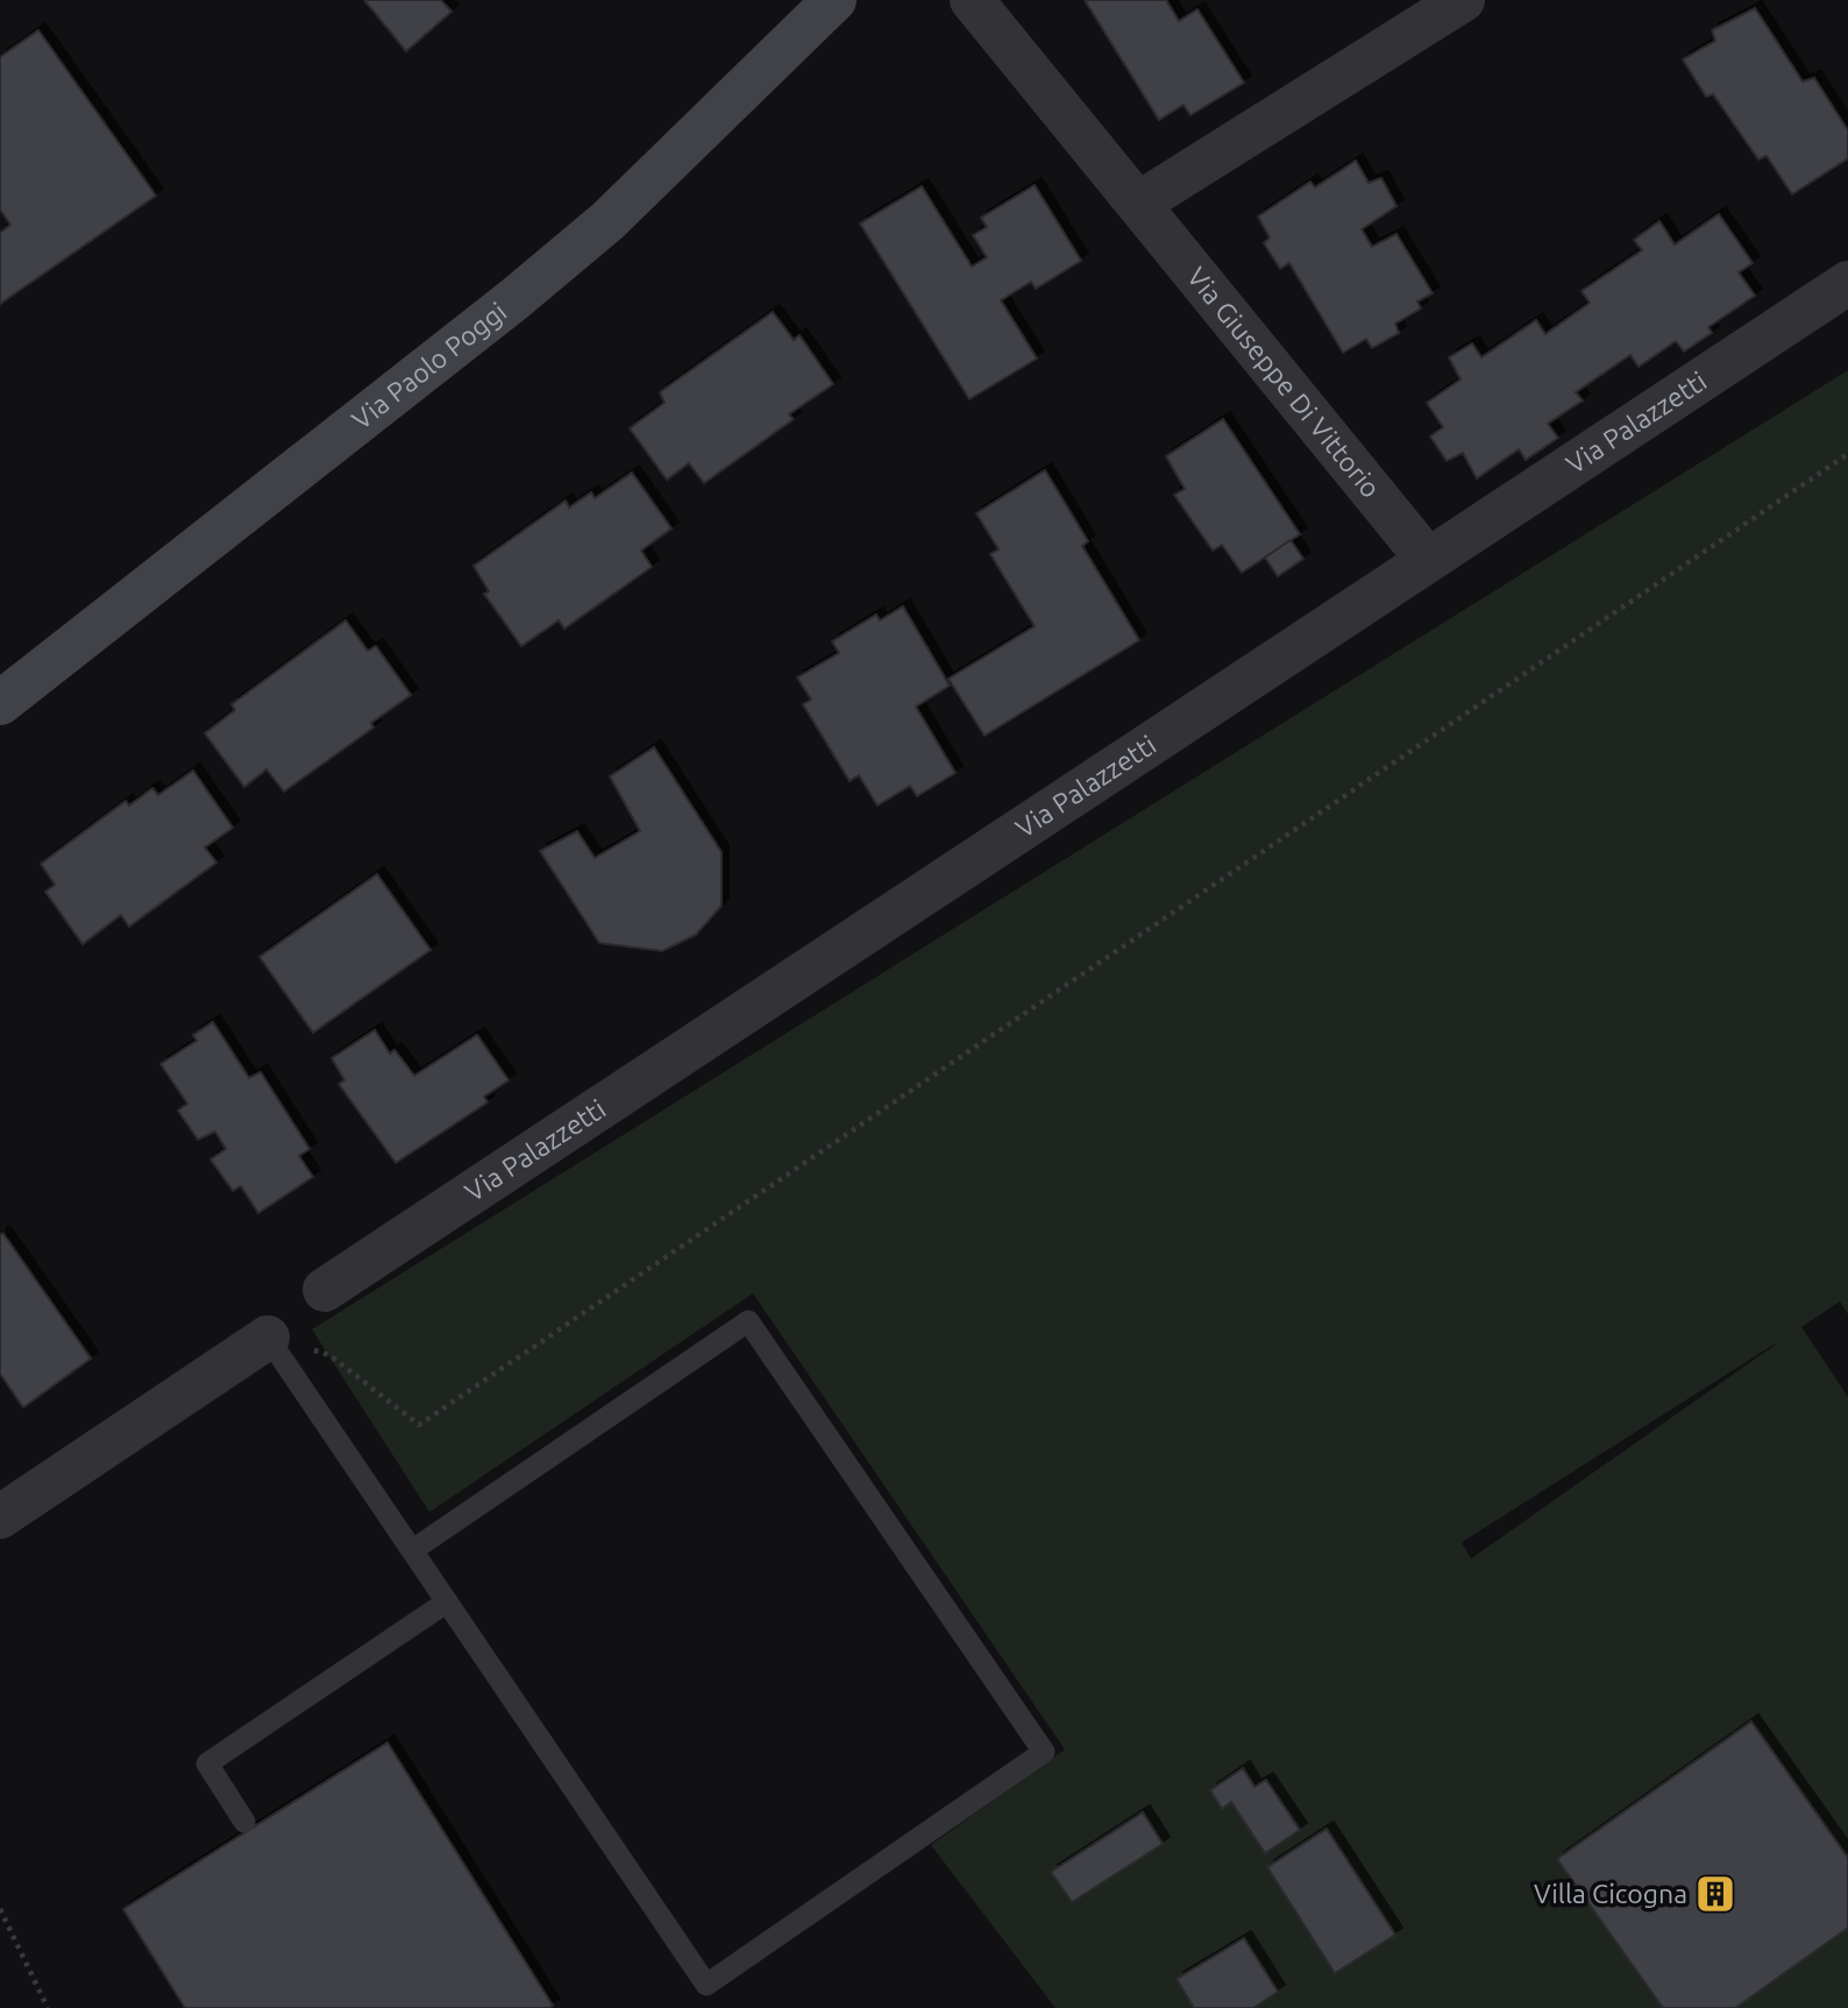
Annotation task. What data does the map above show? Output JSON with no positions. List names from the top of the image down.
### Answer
{
  "streets": {
    "main road": ["Via Paolo Poggi"],
    "street": ["Via Giuseppe Di Vittorio", "Via Palazzetti"]
  },
  "crossings": [
    ["Via Giuseppe Di Vittorio", "Via Palazzetti"]
  ],
  "places": {
    "building": ["Villa Cicogna"]
  }
}
